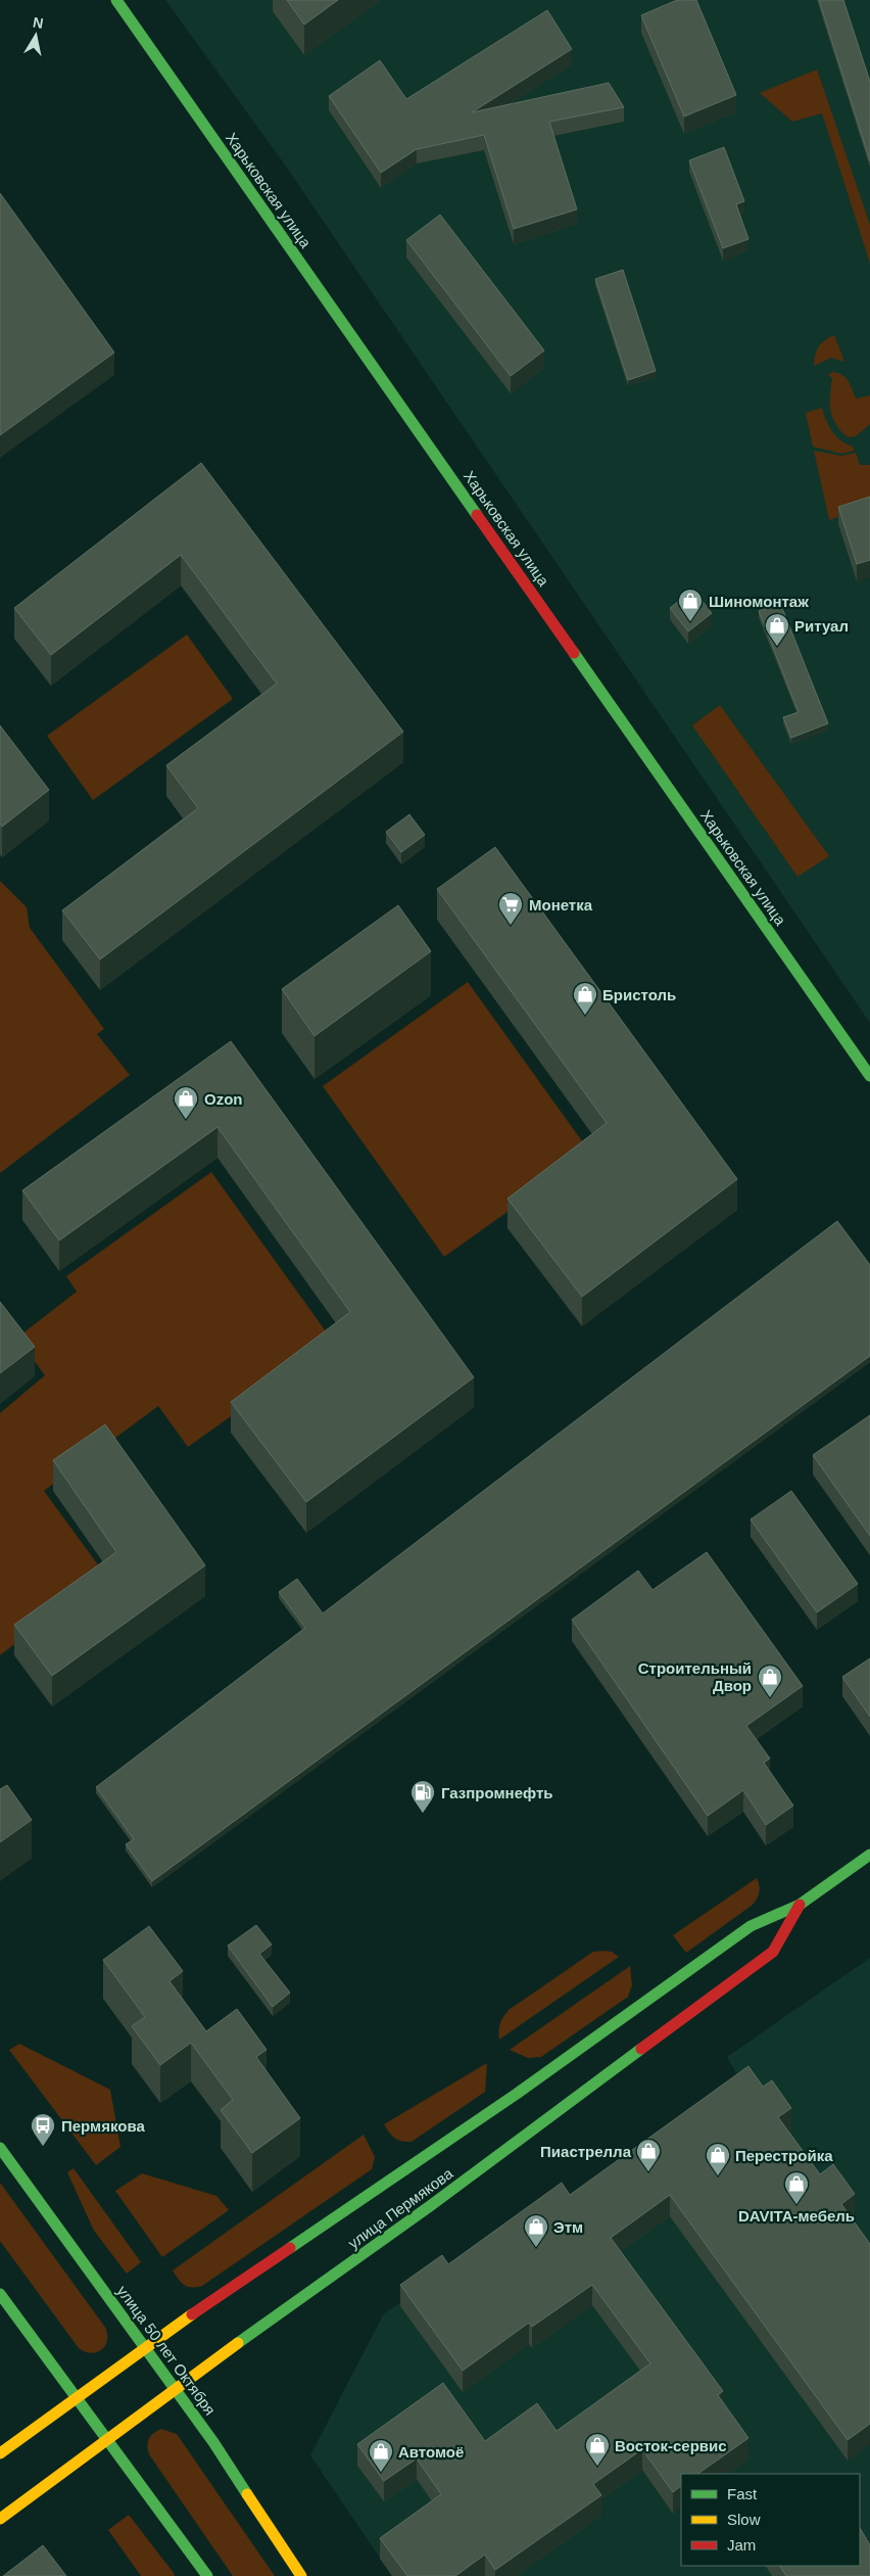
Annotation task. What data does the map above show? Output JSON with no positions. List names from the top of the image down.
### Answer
{
  "streets": {
    "street": ["Харьковская улица", "улица Пермякова", "улица 50 лет Октября"]
  },
  "crossings": [
    ["улица Пермякова", "улица 50 лет Октября"]
  ],
  "places": {
    "shop": [
      "Шиномонтаж",
      "Ритуал",
      "Бристоль",
      "Ozon",
      "Строительный Двор",
      "Пиастрелла",
      "Перестройка",
      "DAVITA-мебель",
      "Этм",
      "Восток-сервис",
      "Автомоё"
    ],
    "supermarket": ["Монетка"],
    "fuel station": ["Газпромнефть"],
    "bus stop": ["Пермякова"]
  },
  "legend": ["Fast", "Slow", "Jam"],
  "north": "top"
}
